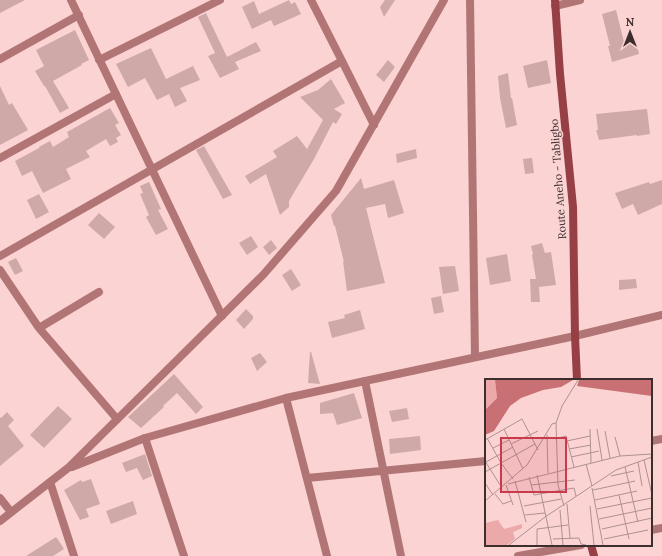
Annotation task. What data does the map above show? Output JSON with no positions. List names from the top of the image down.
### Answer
{
  "streets": {
    "main road": ["Route Aneho - Tabligbo"]
  },
  "north": "top"
}
